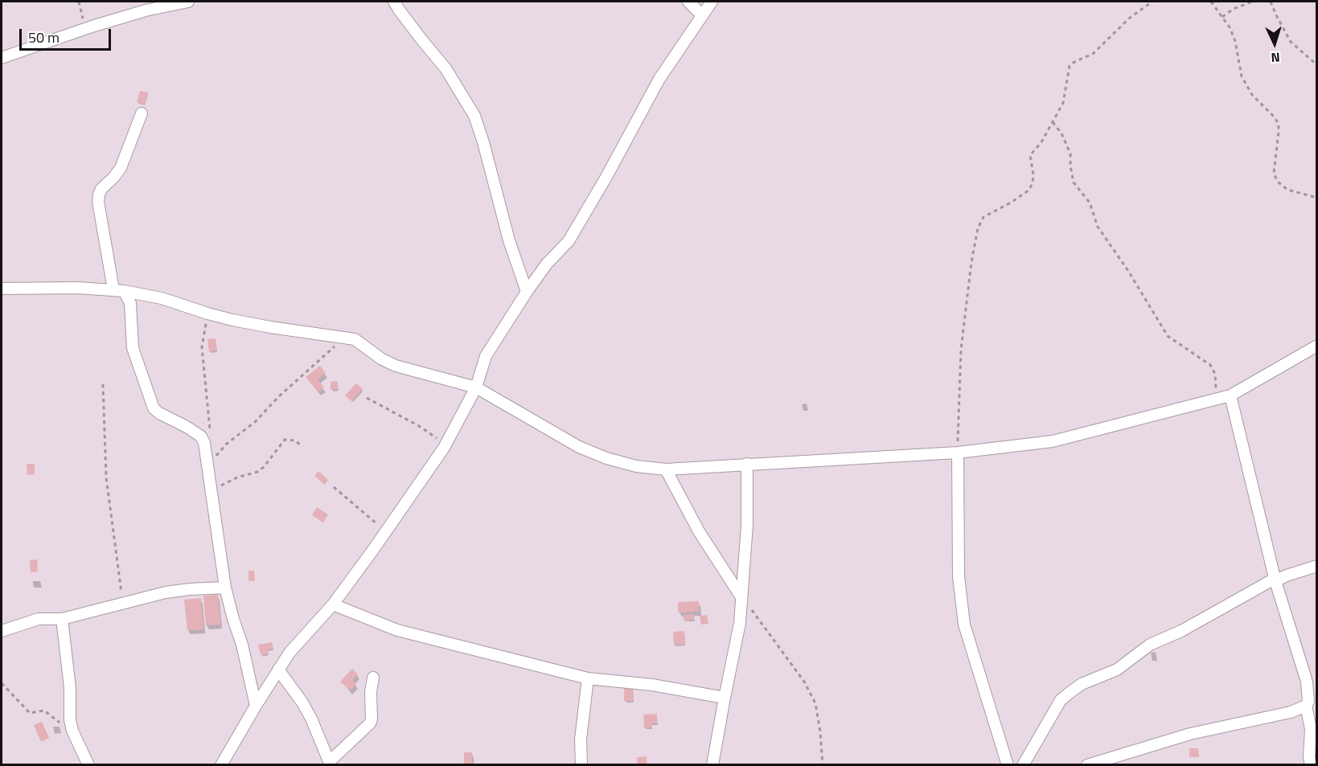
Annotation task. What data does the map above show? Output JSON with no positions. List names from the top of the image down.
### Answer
{
  "scale_bar": "50 m",
  "north": "bottom"
}
